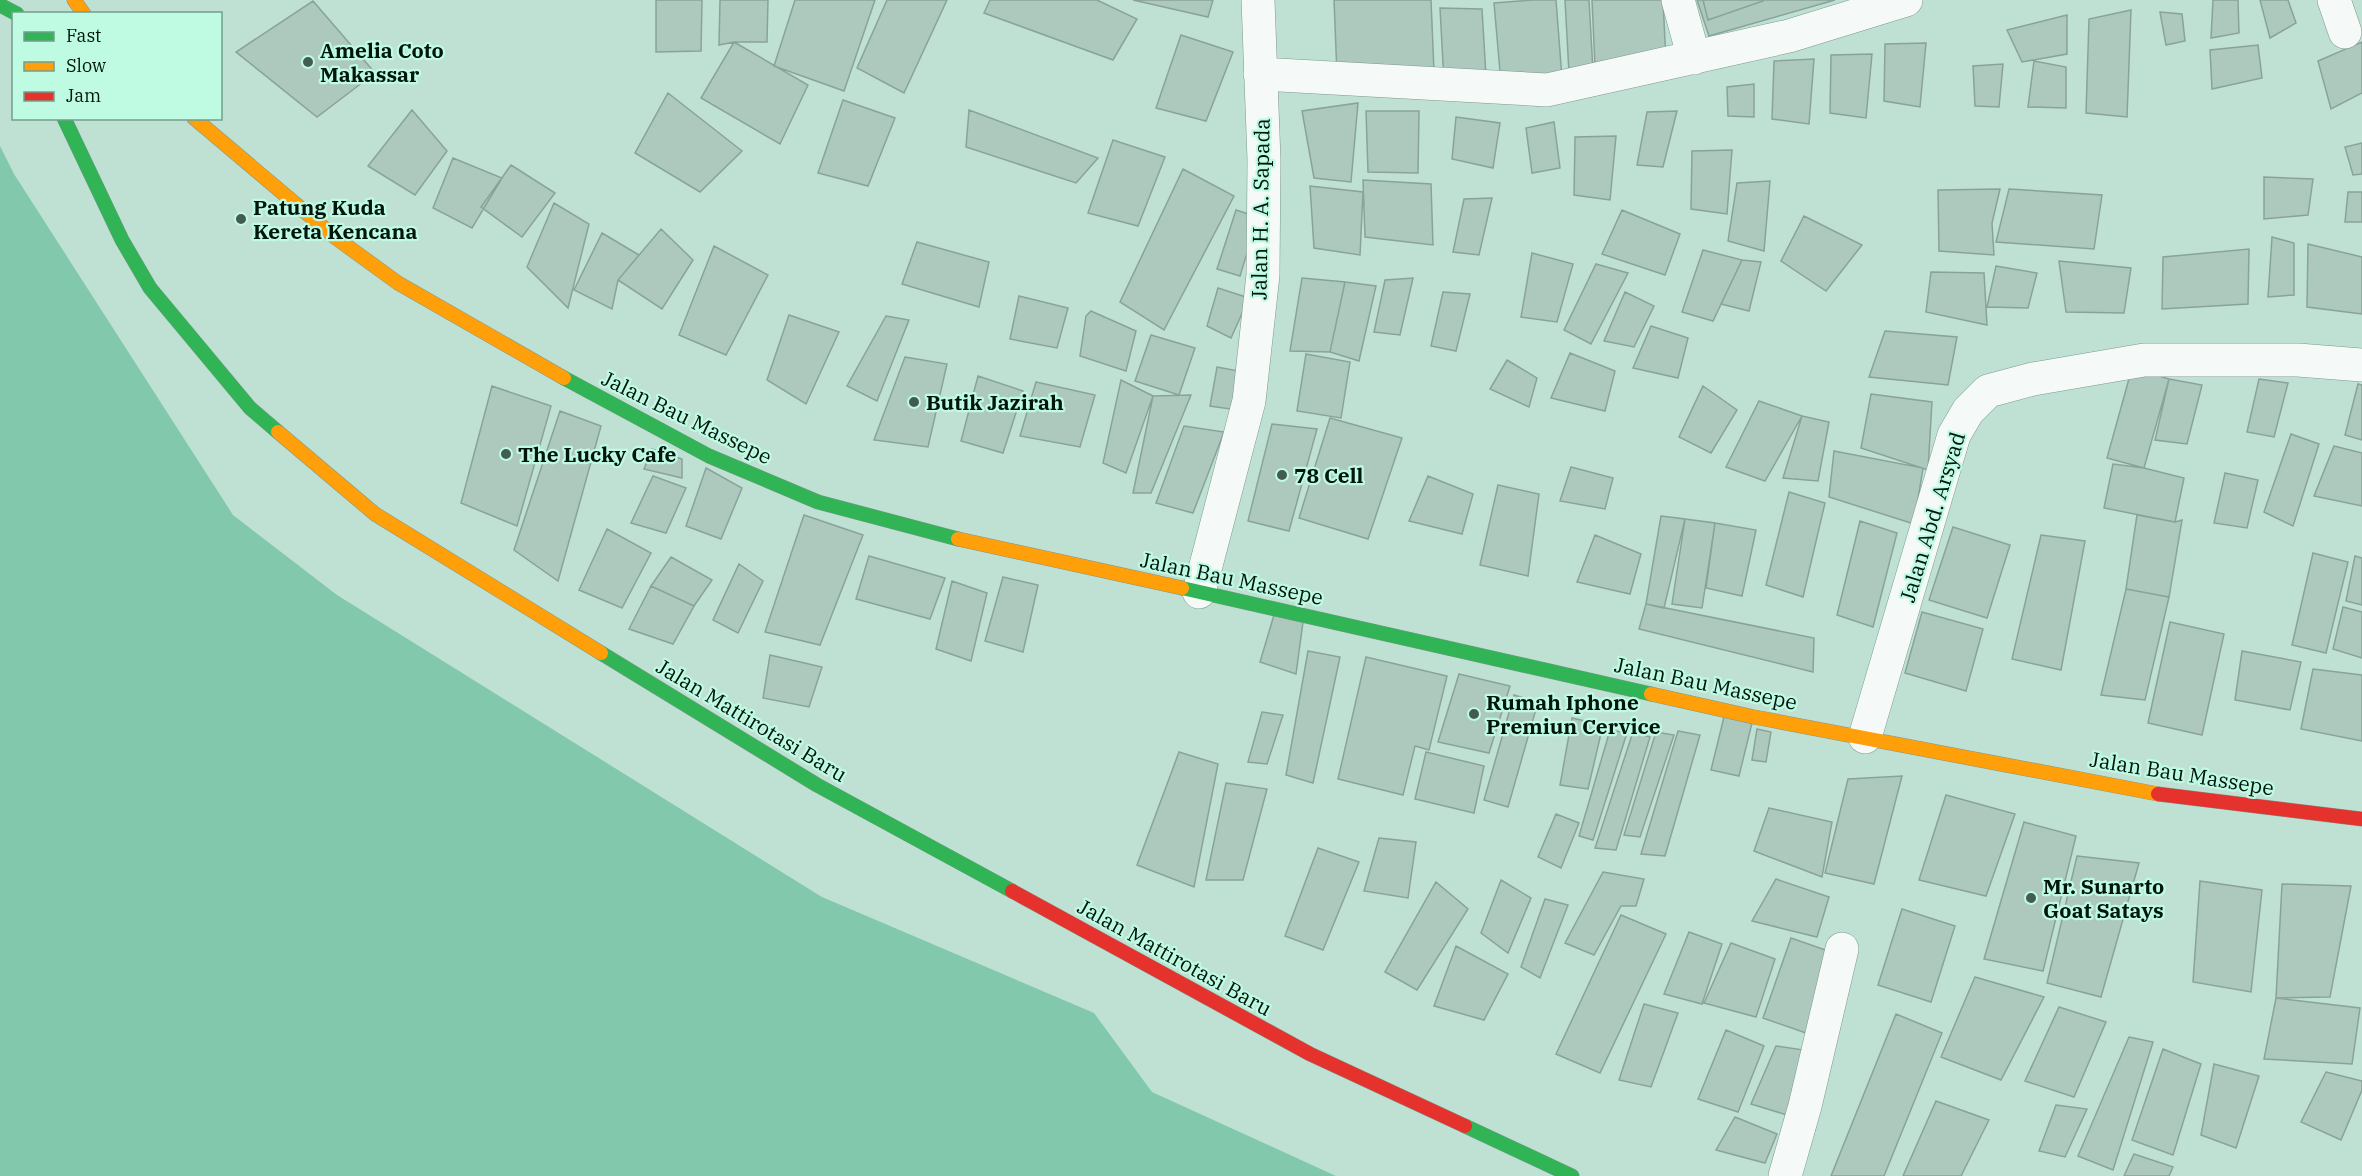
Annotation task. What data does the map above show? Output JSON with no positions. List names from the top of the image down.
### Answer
{
  "streets": {
    "main road": ["Jalan Bau Massepe", "Jalan Mattirotasi Baru"],
    "street": ["Jalan H. A. Sapada", "Jalan Abd. Arsyad"]
  },
  "crossings": [
    ["Jalan H. A. Sapada", "Jalan Bau Massepe"],
    ["Jalan Bau Massepe", "Jalan Abd. Arsyad"]
  ],
  "places": [
    "Amelia Coto Makassar",
    "Patung Kuda Kereta Kencana",
    "Butik Jazirah",
    "The Lucky Cafe",
    "78 Cell",
    "Rumah Iphone Premiun Cervice",
    "Mr. Sunarto Goat Satays"
  ],
  "legend": ["Fast", "Slow", "Jam"]
}
